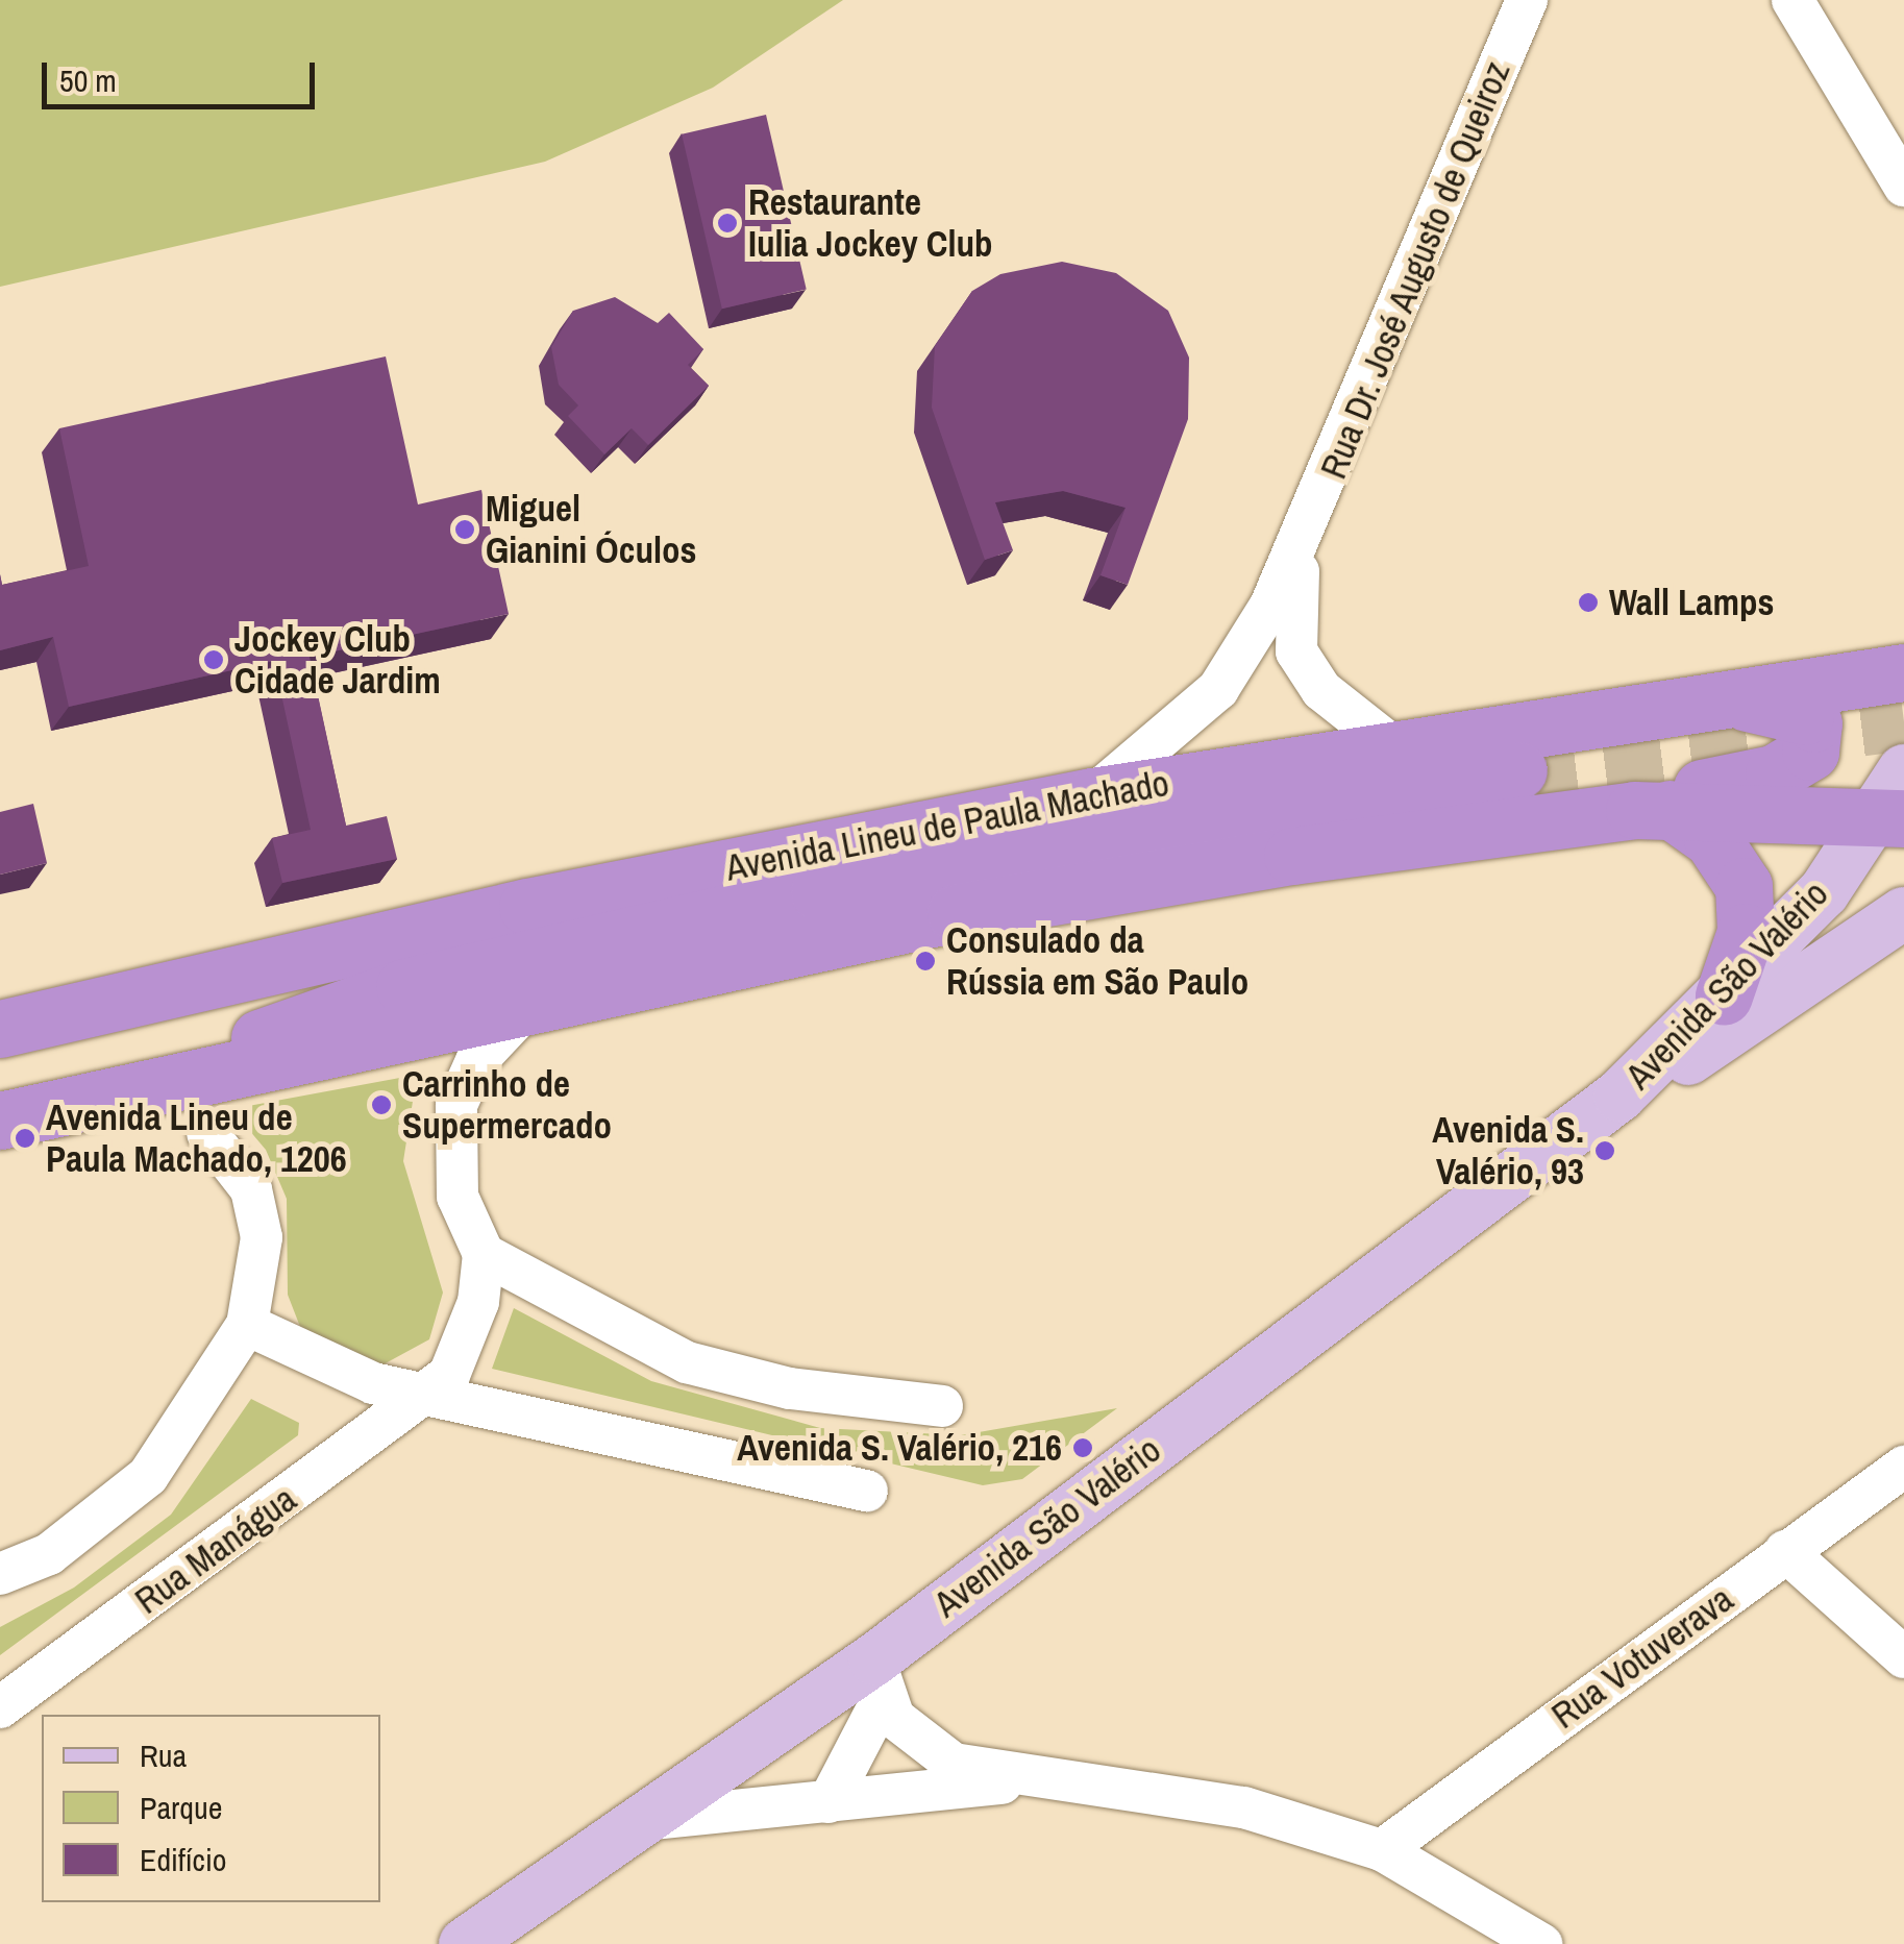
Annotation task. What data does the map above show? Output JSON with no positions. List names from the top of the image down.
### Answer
{
  "streets": {
    "highway": ["Avenida Lineu de Paula Machado"],
    "main road": ["Avenida São Valério"],
    "street": ["Rua Dr. José Augusto de Queiroz", "Rua Manágua", "Rua Votuverava"]
  },
  "places": [
    "Restaurante Iulia Jockey Club",
    "Miguel Gianini Óculos",
    "Wall Lamps",
    "Jockey Club Cidade Jardim",
    "Consulado da Rússia em São Paulo",
    "Carrinho de Supermercado",
    "Avenida Lineu de Paula Machado, 1206",
    "Avenida S. Valério, 93",
    "Avenida S. Valério, 216"
  ],
  "legend": ["Rua", "Parque", "Edifício"],
  "scale_bar": "50 m"
}
